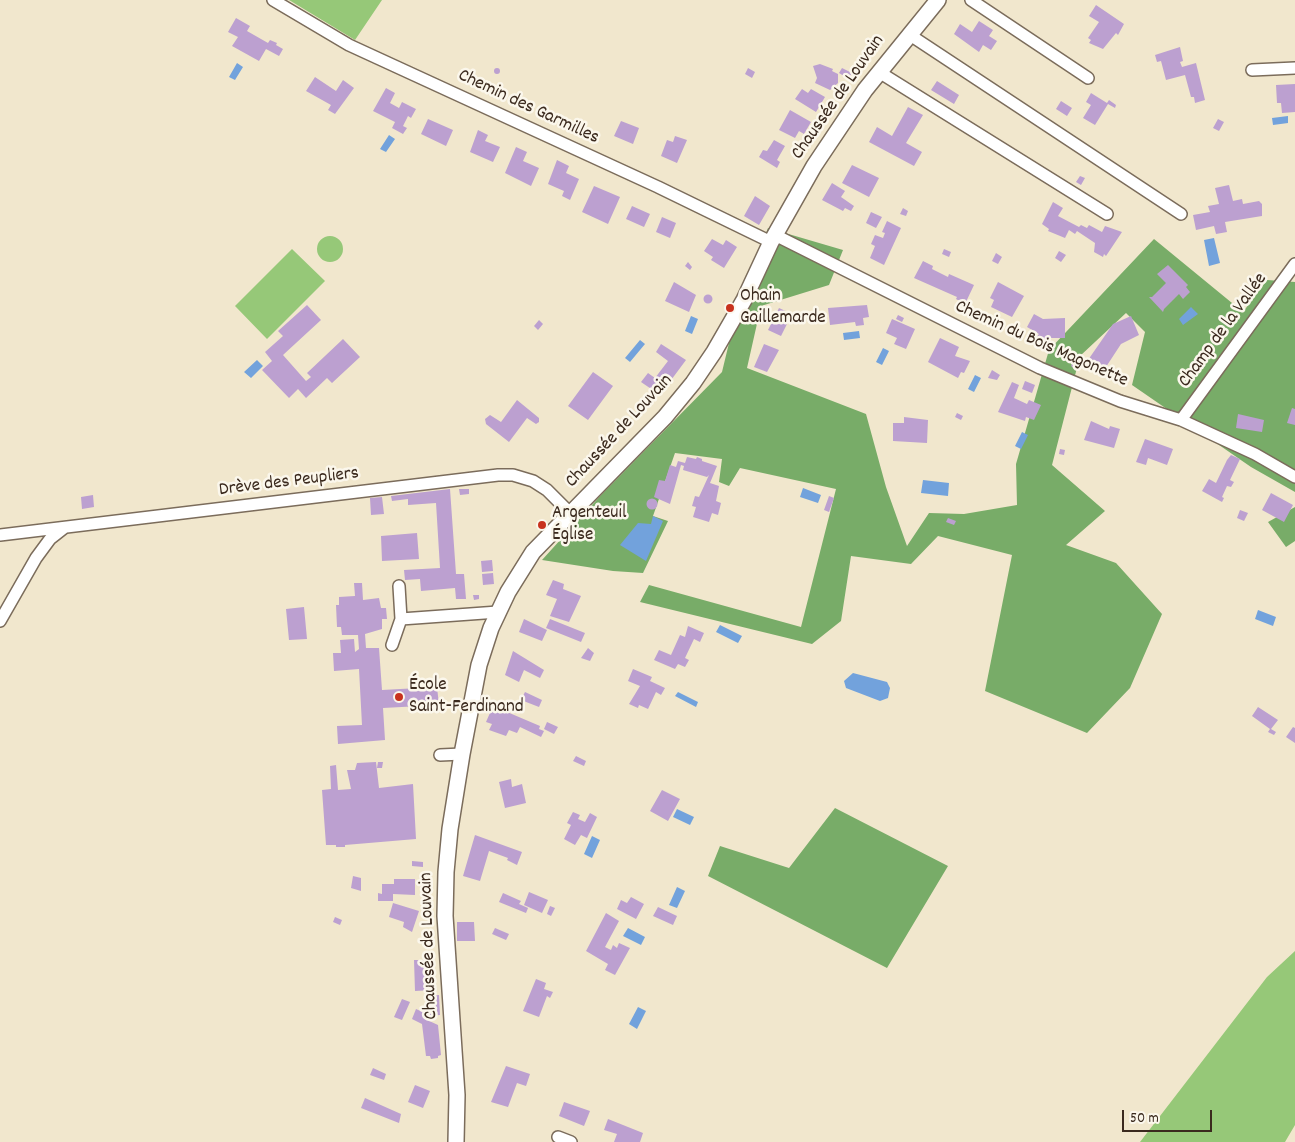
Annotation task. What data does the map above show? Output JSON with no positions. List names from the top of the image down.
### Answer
{
  "streets": {
    "main road": ["Chaussée de Louvain"],
    "street": [
      "Chemin des Garmilles",
      "Champ de la Vallée",
      "Chemin du Bois Magonette",
      "Drève des Peupliers"
    ]
  },
  "crossings": [
    ["Chaussée de Louvain", "Chemin des Garmilles"],
    ["Chaussée de Louvain", "Chemin du Bois Magonette"],
    ["Chaussée de Louvain", "Drève des Peupliers"],
    ["Chemin des Garmilles", "Chemin du Bois Magonette"],
    ["Champ de la Vallée", "Chemin du Bois Magonette"]
  ],
  "places": ["Ohain Gaillemarde", "Argenteuil Église", "École Saint-Ferdinand"],
  "scale_bar": "50 m"
}
